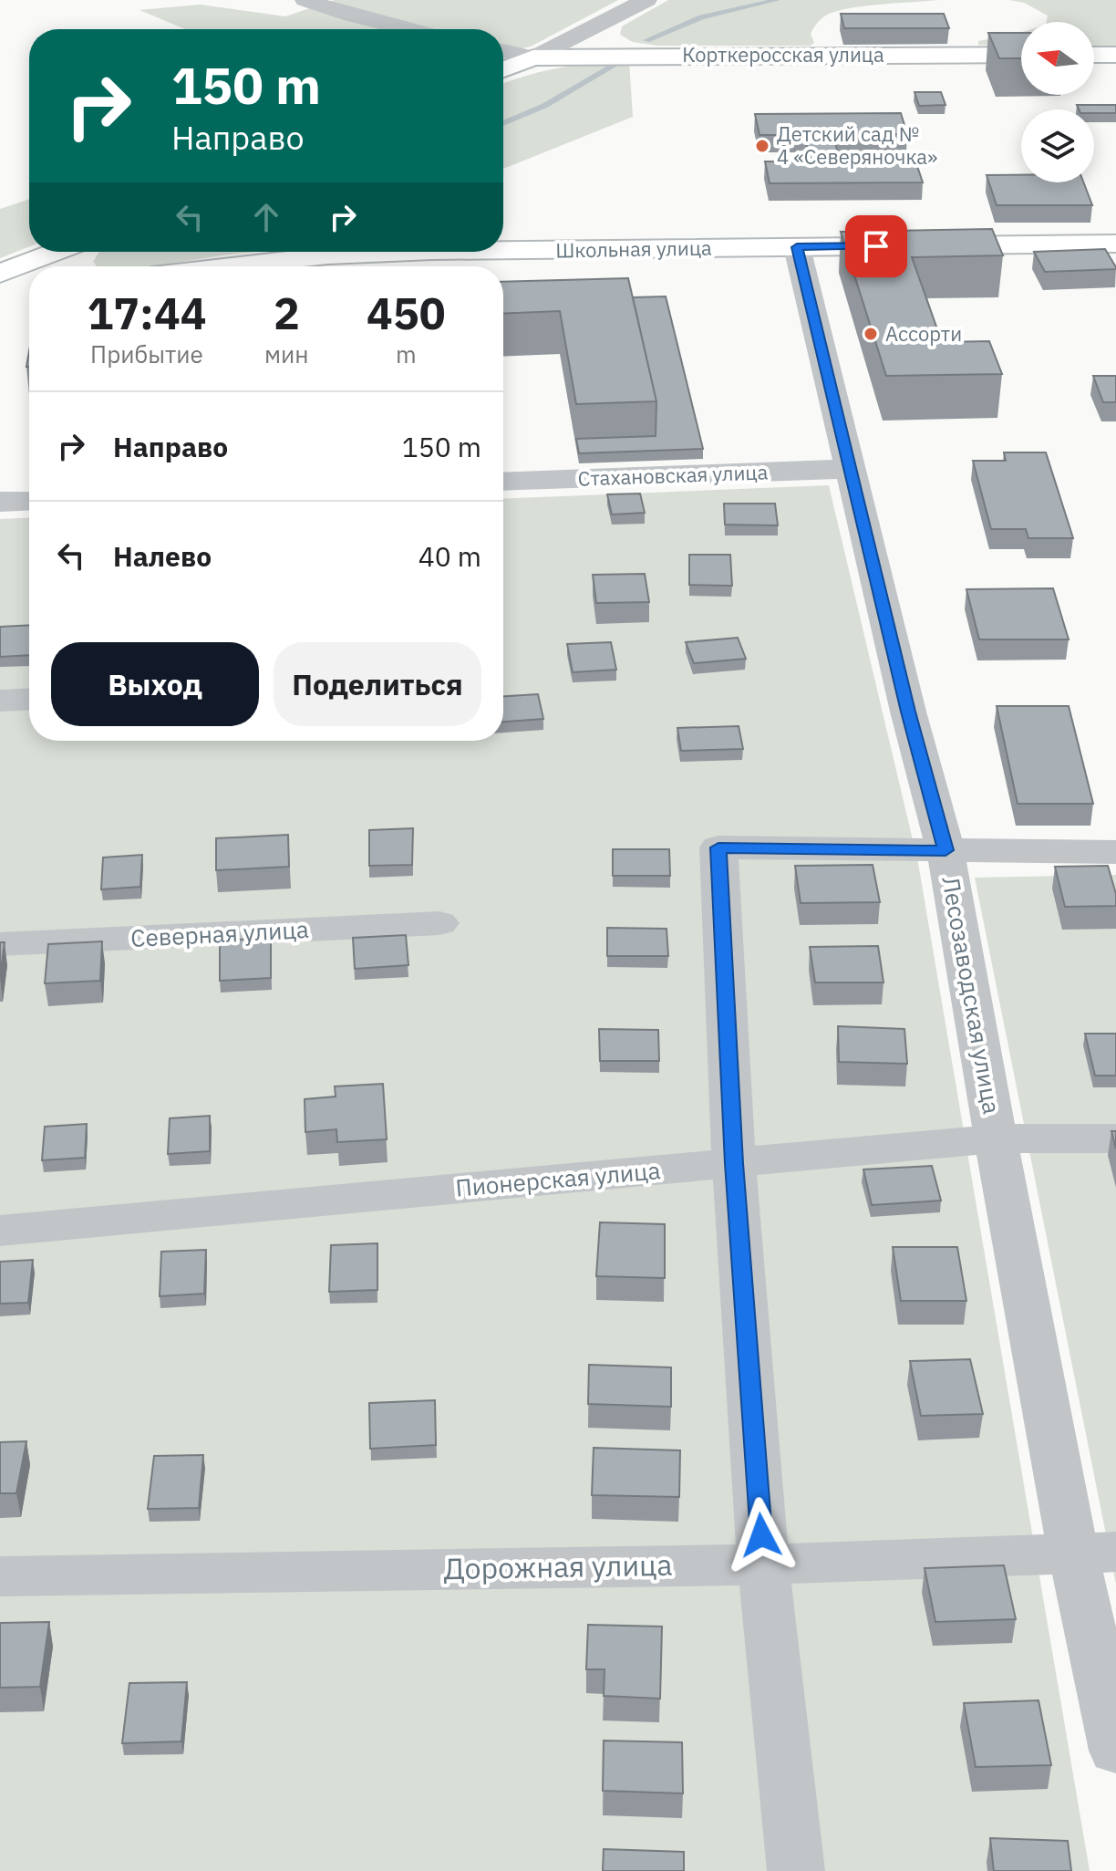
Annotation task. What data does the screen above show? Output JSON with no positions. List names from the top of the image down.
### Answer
{
  "streets": {
    "main road": ["Корткеросская улица", "Школьная улица"],
    "street": [
      "Стахановская улица",
      "Северная улица",
      "Лесозаводская улица",
      "Пионерская улица",
      "Дорожная улица"
    ]
  },
  "crossings": [
    ["Школьная улица", "Лесозаводская улица"],
    ["Стахановская улица", "Лесозаводская улица"],
    ["Лесозаводская улица", "Пионерская улица"],
    ["Лесозаводская улица", "Дорожная улица"]
  ],
  "places": ["Детский сад № 4 «Северяночка»", "Ассорти"],
  "north": "left",
  "page": {
    "turn": ["150 m", "Направо"],
    "eta": [
      "17:44",
      "Прибытие",
      "2",
      "мин",
      "450",
      "m"
    ],
    "list": [
      {
        "name": "Направо",
        "value": "150 m"
      },
      {
        "name": "Налево",
        "value": "40 m"
      }
    ],
    "buttons": ["Выход", "Поделиться"]
  }
}
